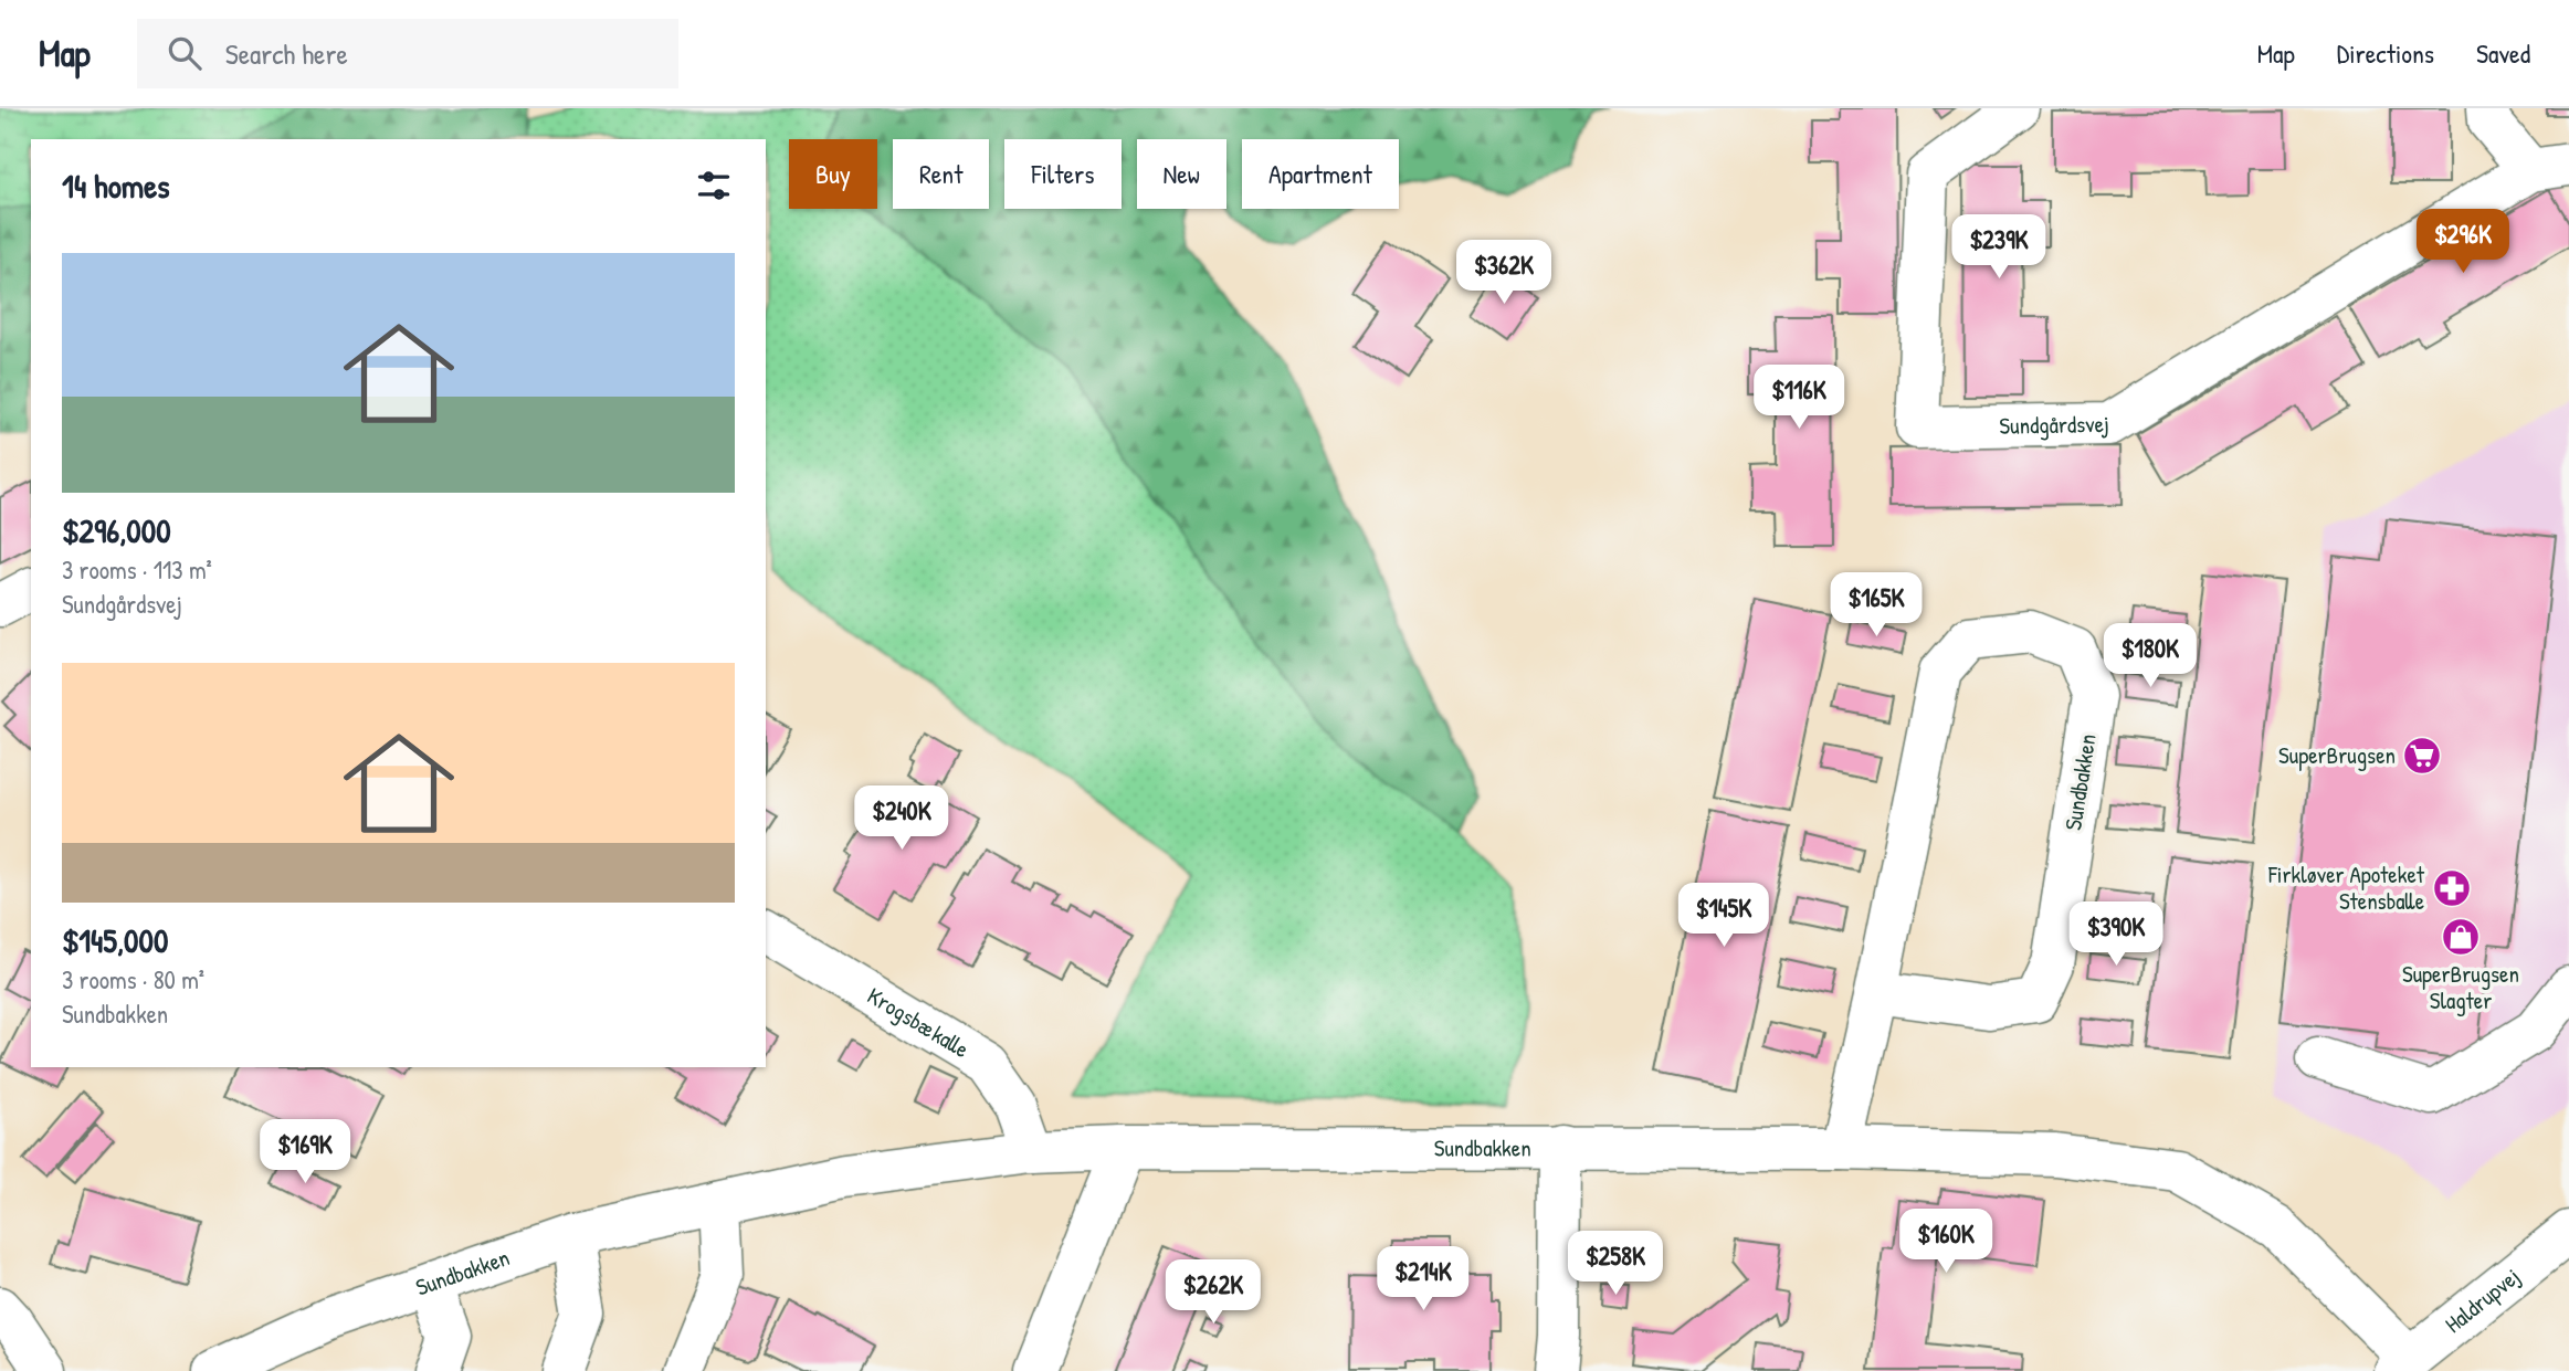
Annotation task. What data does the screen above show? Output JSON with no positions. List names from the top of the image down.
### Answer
{
  "streets": {
    "street": [
      "Sundgårdsvej",
      "Sundbakken",
      "Krogsbækalle",
      "Haldrupvej"
    ]
  },
  "crossings": [
    ["Sundbakken", "Krogsbækalle"],
    ["Sundbakken", "Haldrupvej"]
  ],
  "places": {
    "supermarket": ["SuperBrugsen"],
    "pharmacy": ["Firkløver Apoteket Stensballe"],
    "shop": ["SuperBrugsen Slagter"]
  },
  "page": {
    "header": "Map",
    "search": "Search here",
    "nav": ["Map", "Directions", "Saved"],
    "chip": [
      "Buy",
      "Rent",
      "Filters",
      "New",
      "Apartment"
    ],
    "heading": "14 homes",
    "price": [
      "$296K",
      "$239K",
      "$362K",
      "$116K",
      "$165K",
      "$180K",
      "$240K",
      "$145K",
      "$390K",
      "$169K",
      "$160K",
      "$258K",
      "$214K",
      "$262K"
    ],
    "list": [
      {
        "name": "$296,000",
        "note": "3 rooms · 113 m² · Sundgårdsvej"
      },
      {
        "name": "$145,000",
        "note": "3 rooms · 80 m² · Sundbakken"
      }
    ]
  }
}
